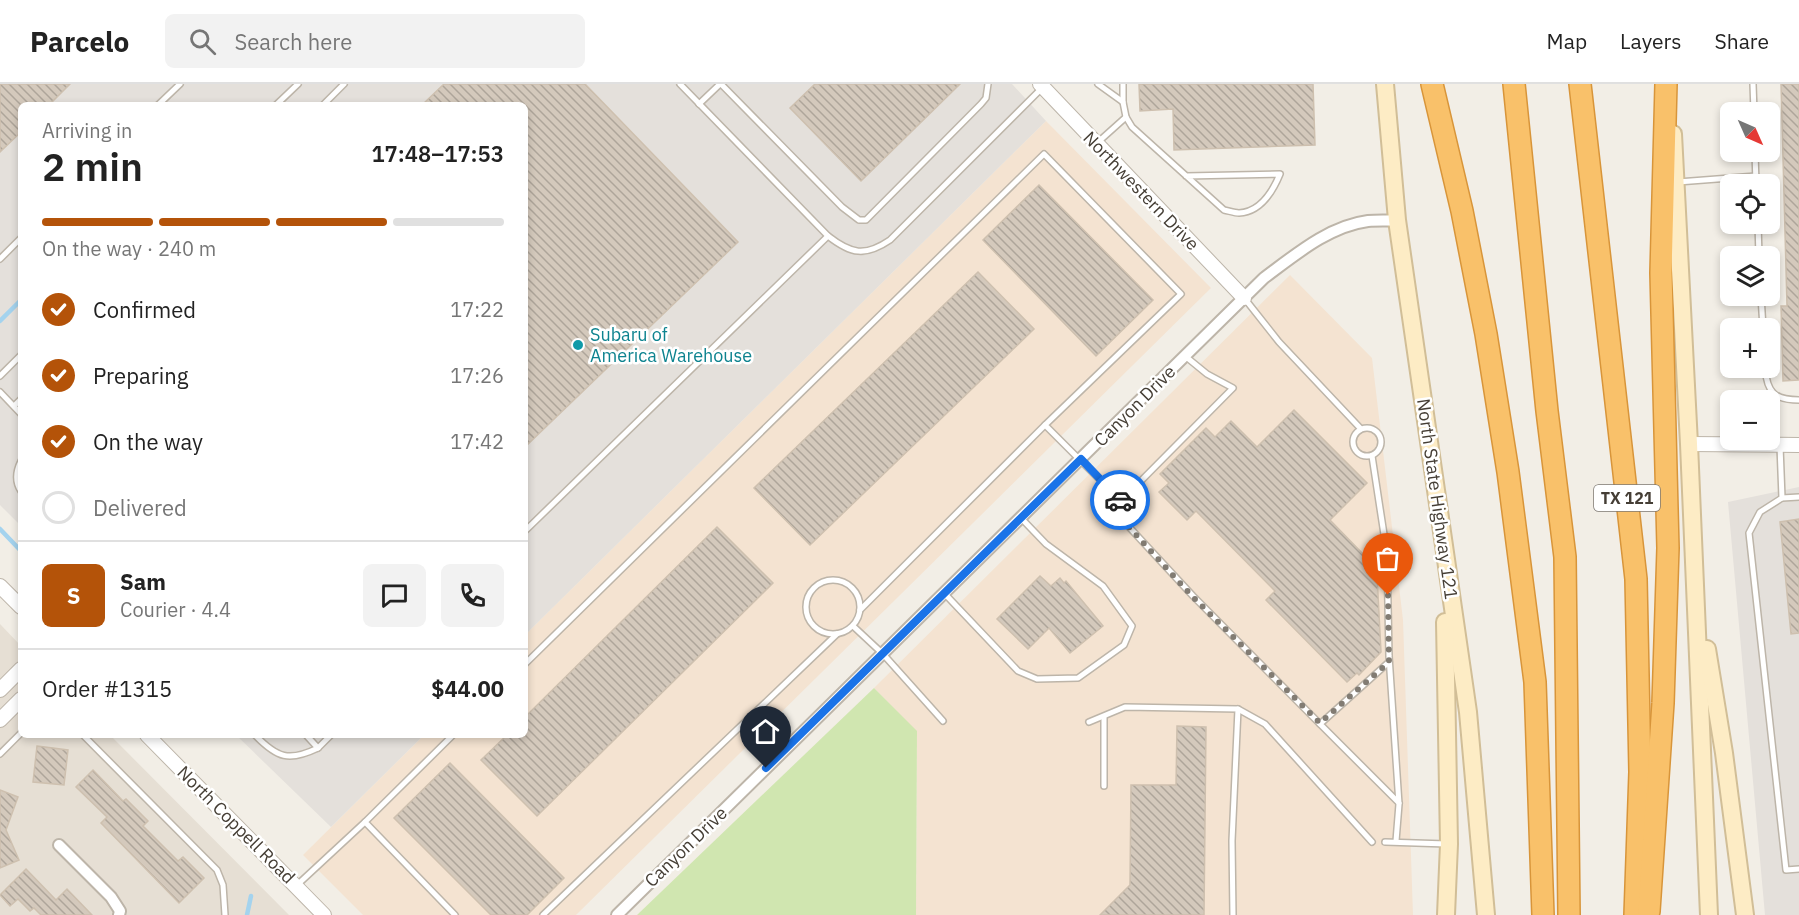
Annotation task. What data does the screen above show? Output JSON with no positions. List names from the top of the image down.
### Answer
{
  "streets": {
    "highway": ["TX 121"],
    "main road": ["North State Highway 121"],
    "street": ["Northwestern Drive", "Canyon Drive", "North Coppell Road"]
  },
  "crossings": [
    ["Northwestern Drive", "Canyon Drive"],
    ["Canyon Drive", "North State Highway 121"]
  ],
  "places": ["Subaru of America Warehouse"],
  "north": "bottom right",
  "page": {
    "header": "Parcelo",
    "search": "Search here",
    "nav": ["Map", "Layers", "Share"],
    "map_buttons": ["+", "−"],
    "heading": ["2 min", "Arriving in", "17:48–17:53"],
    "panel": [
      "Sam",
      "Courier · 4.4",
      "Order #1315",
      "$44.00"
    ],
    "bar": "On the way · 240 m",
    "list": [
      ["Confirmed", "17:22"],
      ["Preparing", "17:26"],
      ["On the way", "17:42"],
      "Delivered"
    ],
    "round": "S"
  }
}
